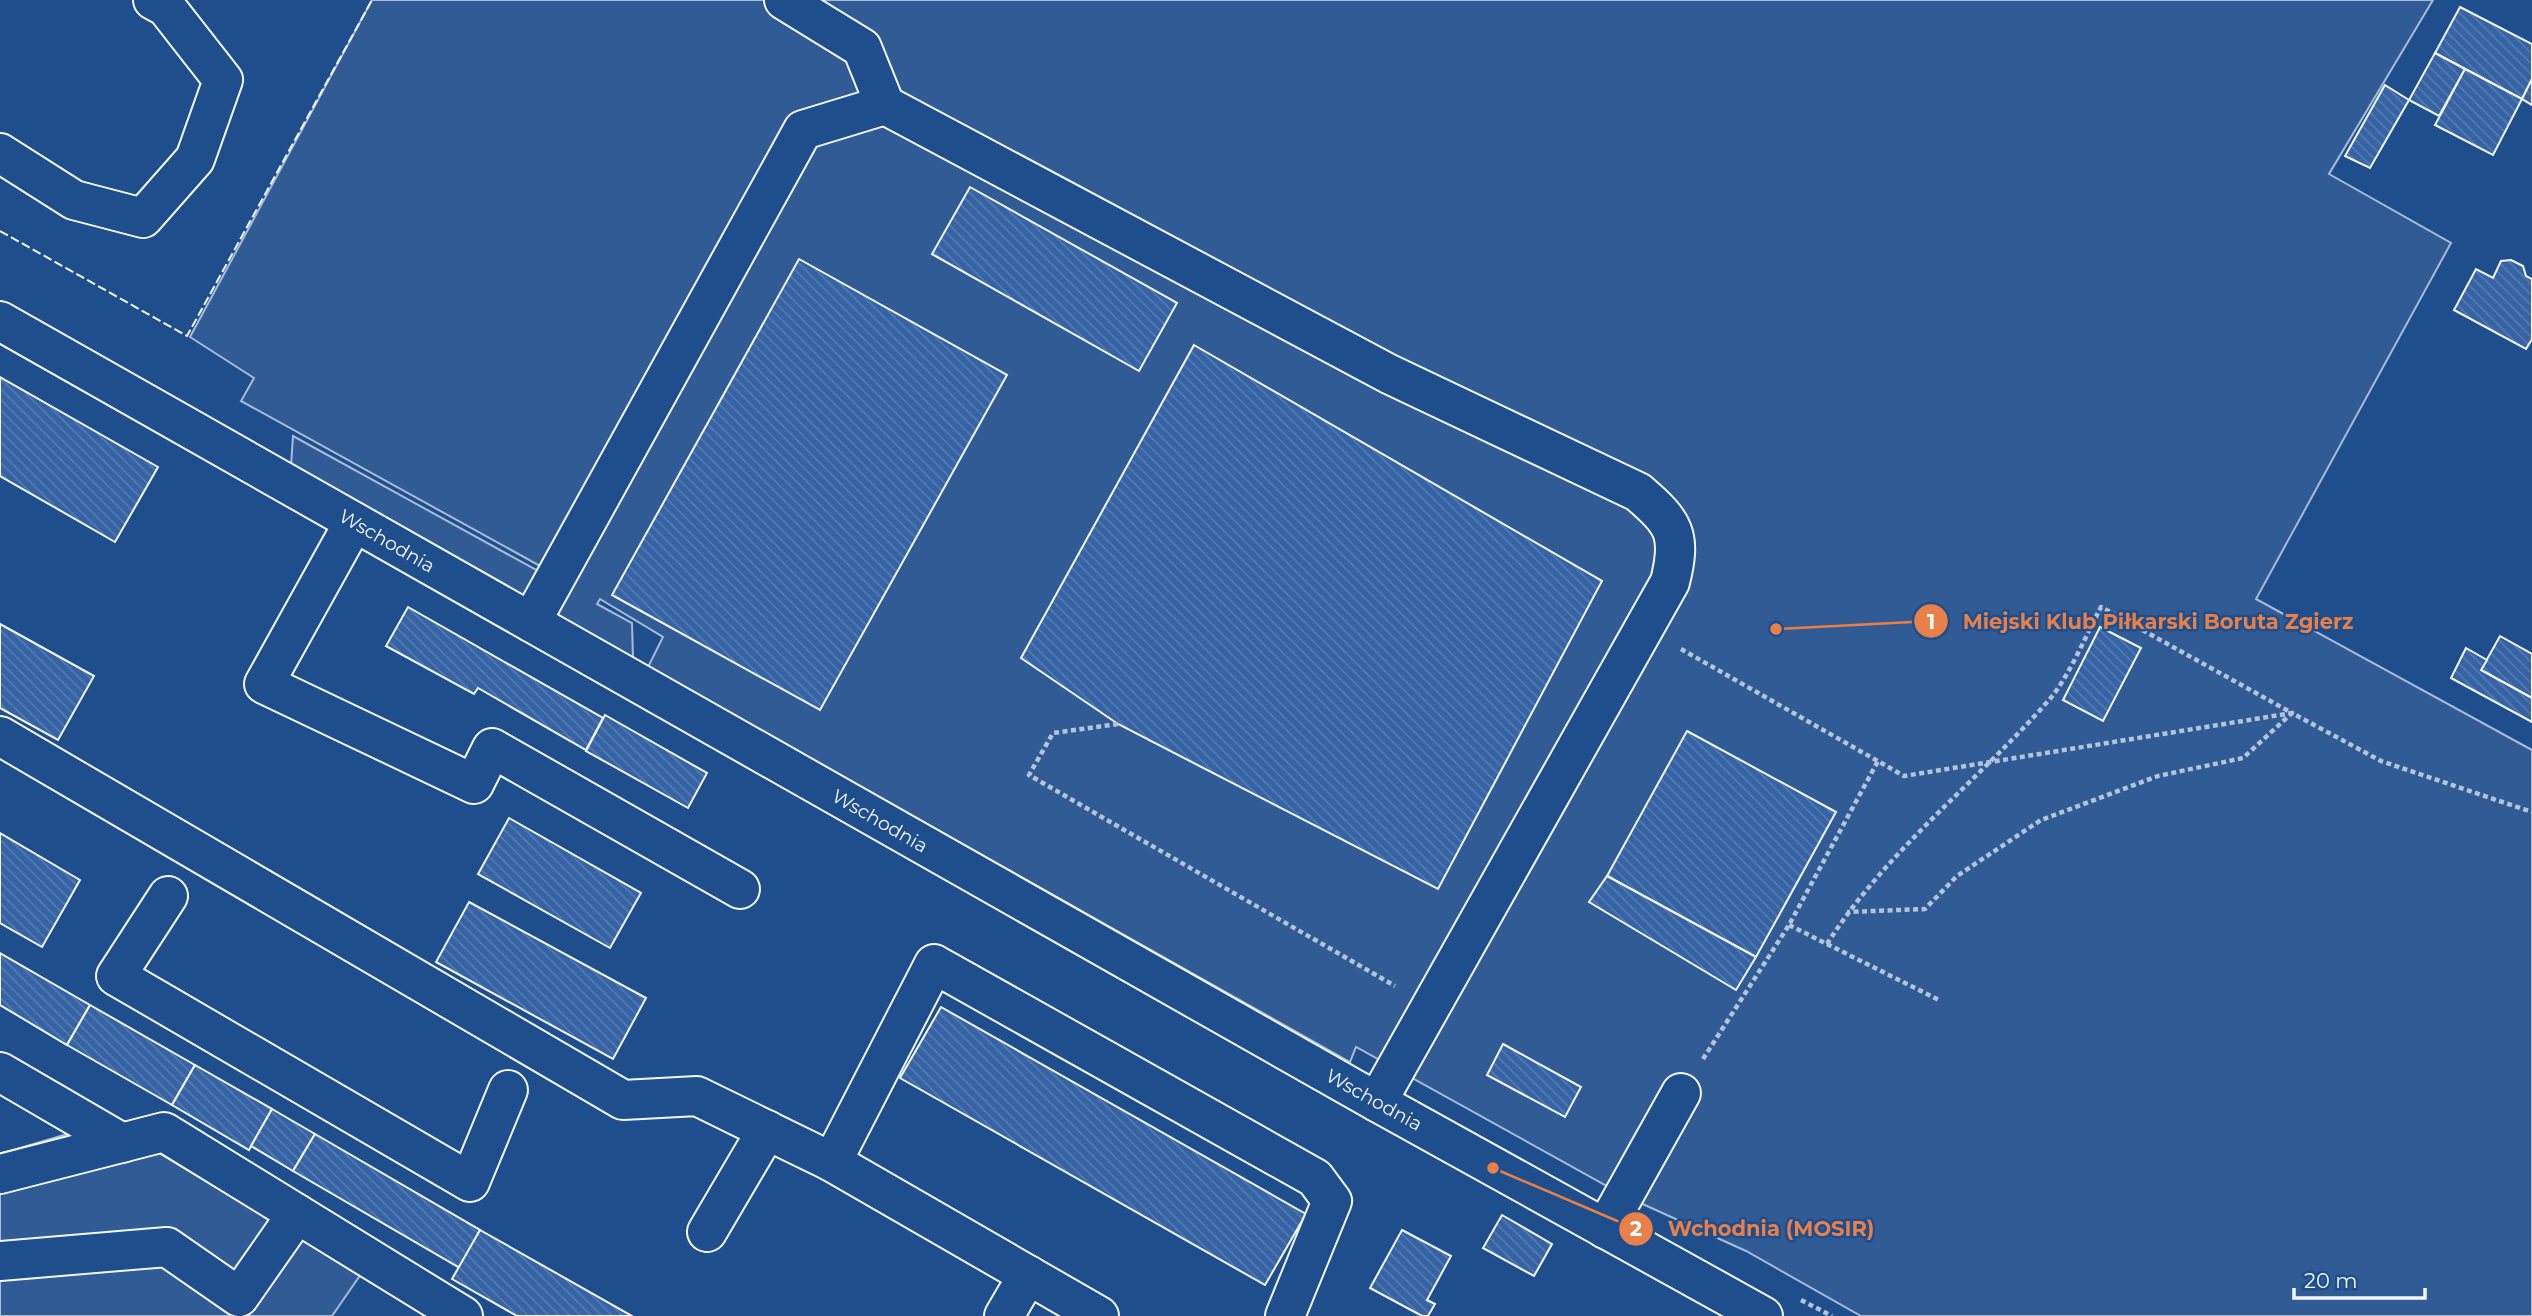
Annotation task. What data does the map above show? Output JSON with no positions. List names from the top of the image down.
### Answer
{
  "streets": {
    "street": ["Wschodnia"]
  },
  "places": ["Miejski Klub Piłkarski Boruta Zgierz", "Wchodnia (MOSIR)"],
  "scale_bar": "20 m"
}
